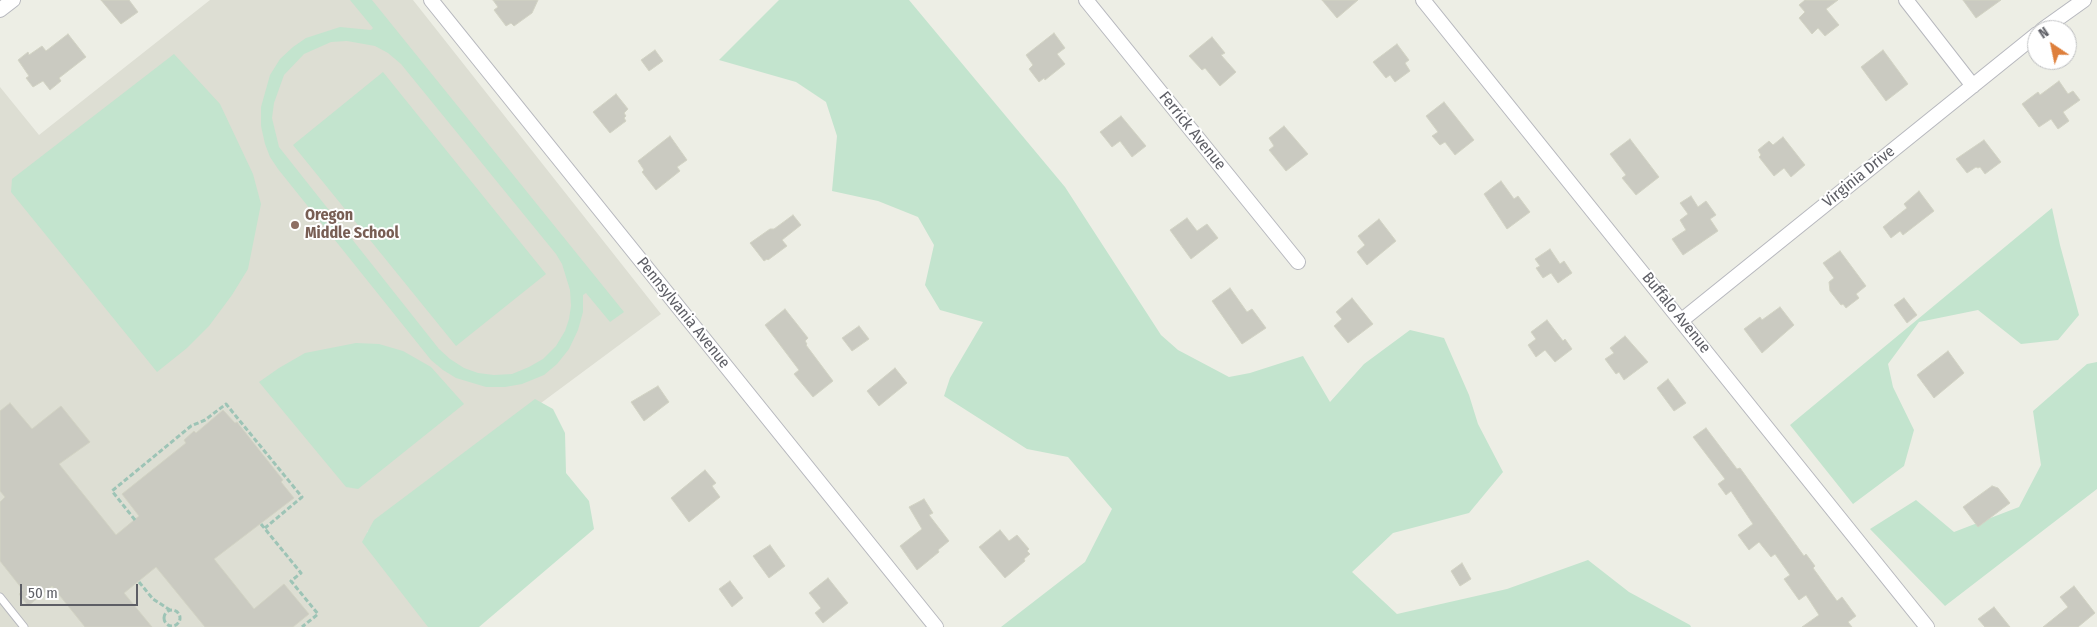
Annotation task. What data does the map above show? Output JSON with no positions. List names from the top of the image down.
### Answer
{
  "streets": {
    "street": [
      "Ferrick Avenue",
      "Virginia Drive",
      "Pennsylvania Avenue",
      "Buffalo Avenue"
    ]
  },
  "crossings": [
    ["Virginia Drive", "Buffalo Avenue"]
  ],
  "places": ["Oregon Middle School"],
  "scale_bar": "50 m",
  "north": "top left"
}
